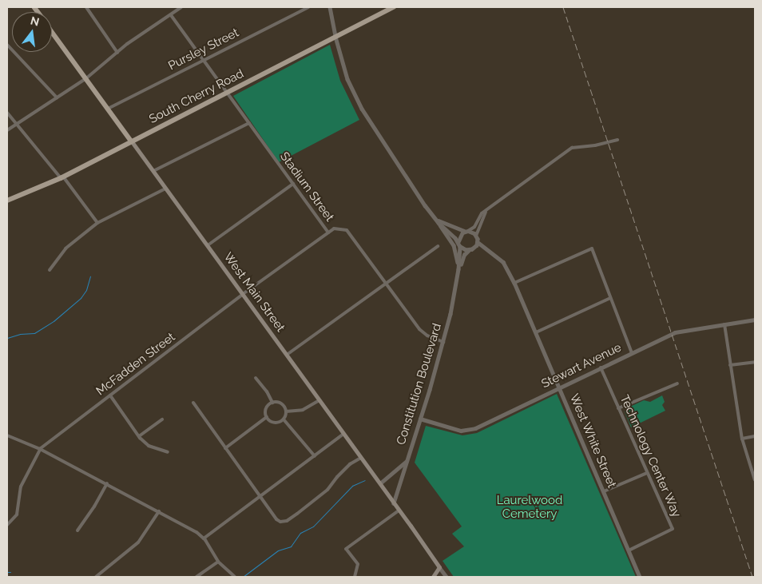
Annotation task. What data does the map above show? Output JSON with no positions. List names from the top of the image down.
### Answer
{
  "streets": {
    "main road": ["South Cherry Road", "West Main Street"],
    "street": [
      "Pursley Street",
      "Stadium Street",
      "McFadden Street",
      "Stewart Avenue",
      "Constitution Boulevard",
      "West White Street",
      "Technology Center Way"
    ]
  },
  "crossings": [
    ["Pursley Street", "Stadium Street"],
    ["Pursley Street", "West Main Street"],
    ["South Cherry Road", "Stadium Street"],
    ["South Cherry Road", "West Main Street"],
    ["Stadium Street", "McFadden Street"],
    ["Stadium Street", "Constitution Boulevard"],
    ["West Main Street", "McFadden Street"],
    ["West Main Street", "Constitution Boulevard"],
    ["Stewart Avenue", "Constitution Boulevard"],
    ["Stewart Avenue", "West White Street"],
    ["Stewart Avenue", "Technology Center Way"],
    ["Constitution Boulevard", "West White Street"],
    ["West White Street", "Technology Center Way"]
  ],
  "parks": ["Laurelwood Cemetery"],
  "north": "top"
}
